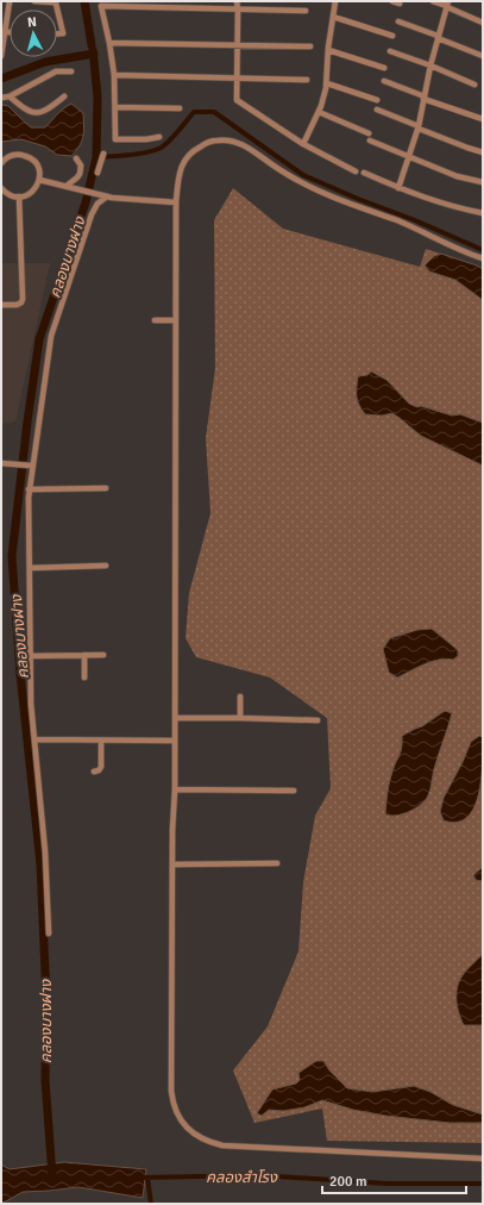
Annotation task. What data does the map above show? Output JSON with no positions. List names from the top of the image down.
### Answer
{
  "water": ["คลองบางฝาง", "คลองสำโรง"],
  "scale_bar": "200 m",
  "north": "top"
}
